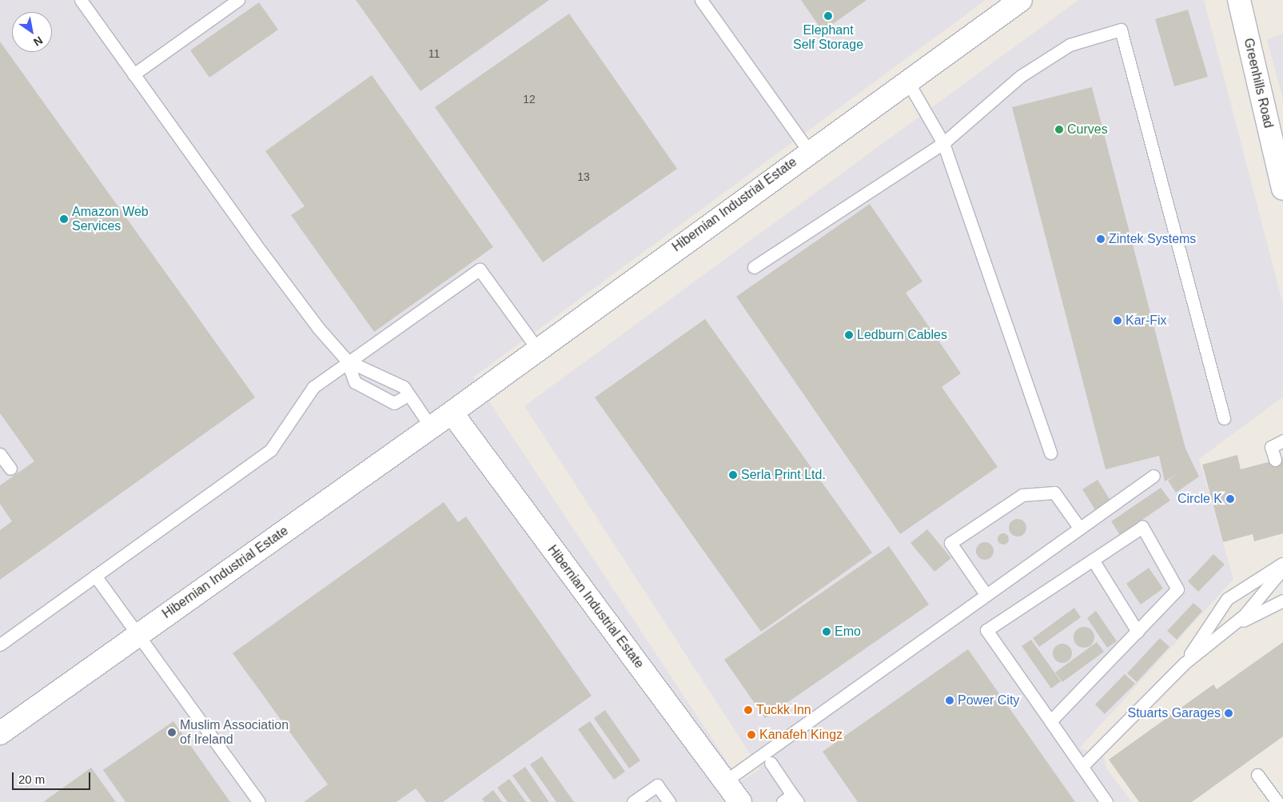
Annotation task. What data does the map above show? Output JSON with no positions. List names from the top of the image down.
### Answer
{
  "streets": {
    "street": ["Greenhills Road", "Hibernian Industrial Estate"]
  },
  "places": [
    "Elephant Self Storage",
    "Curves",
    "Amazon Web Services",
    "Zintek Systems",
    "Kar-Fix",
    "Ledburn Cables",
    "Serla Print Ltd.",
    "Circle K",
    "Emo",
    "Power City",
    "Tuckk Inn",
    "Stuarts Garages",
    "Muslim Association of Ireland",
    "Kanafeh Kingz"
  ],
  "house_numbers": ["11", "12", "13"],
  "scale_bar": "20 m",
  "north": "bottom right"
}
